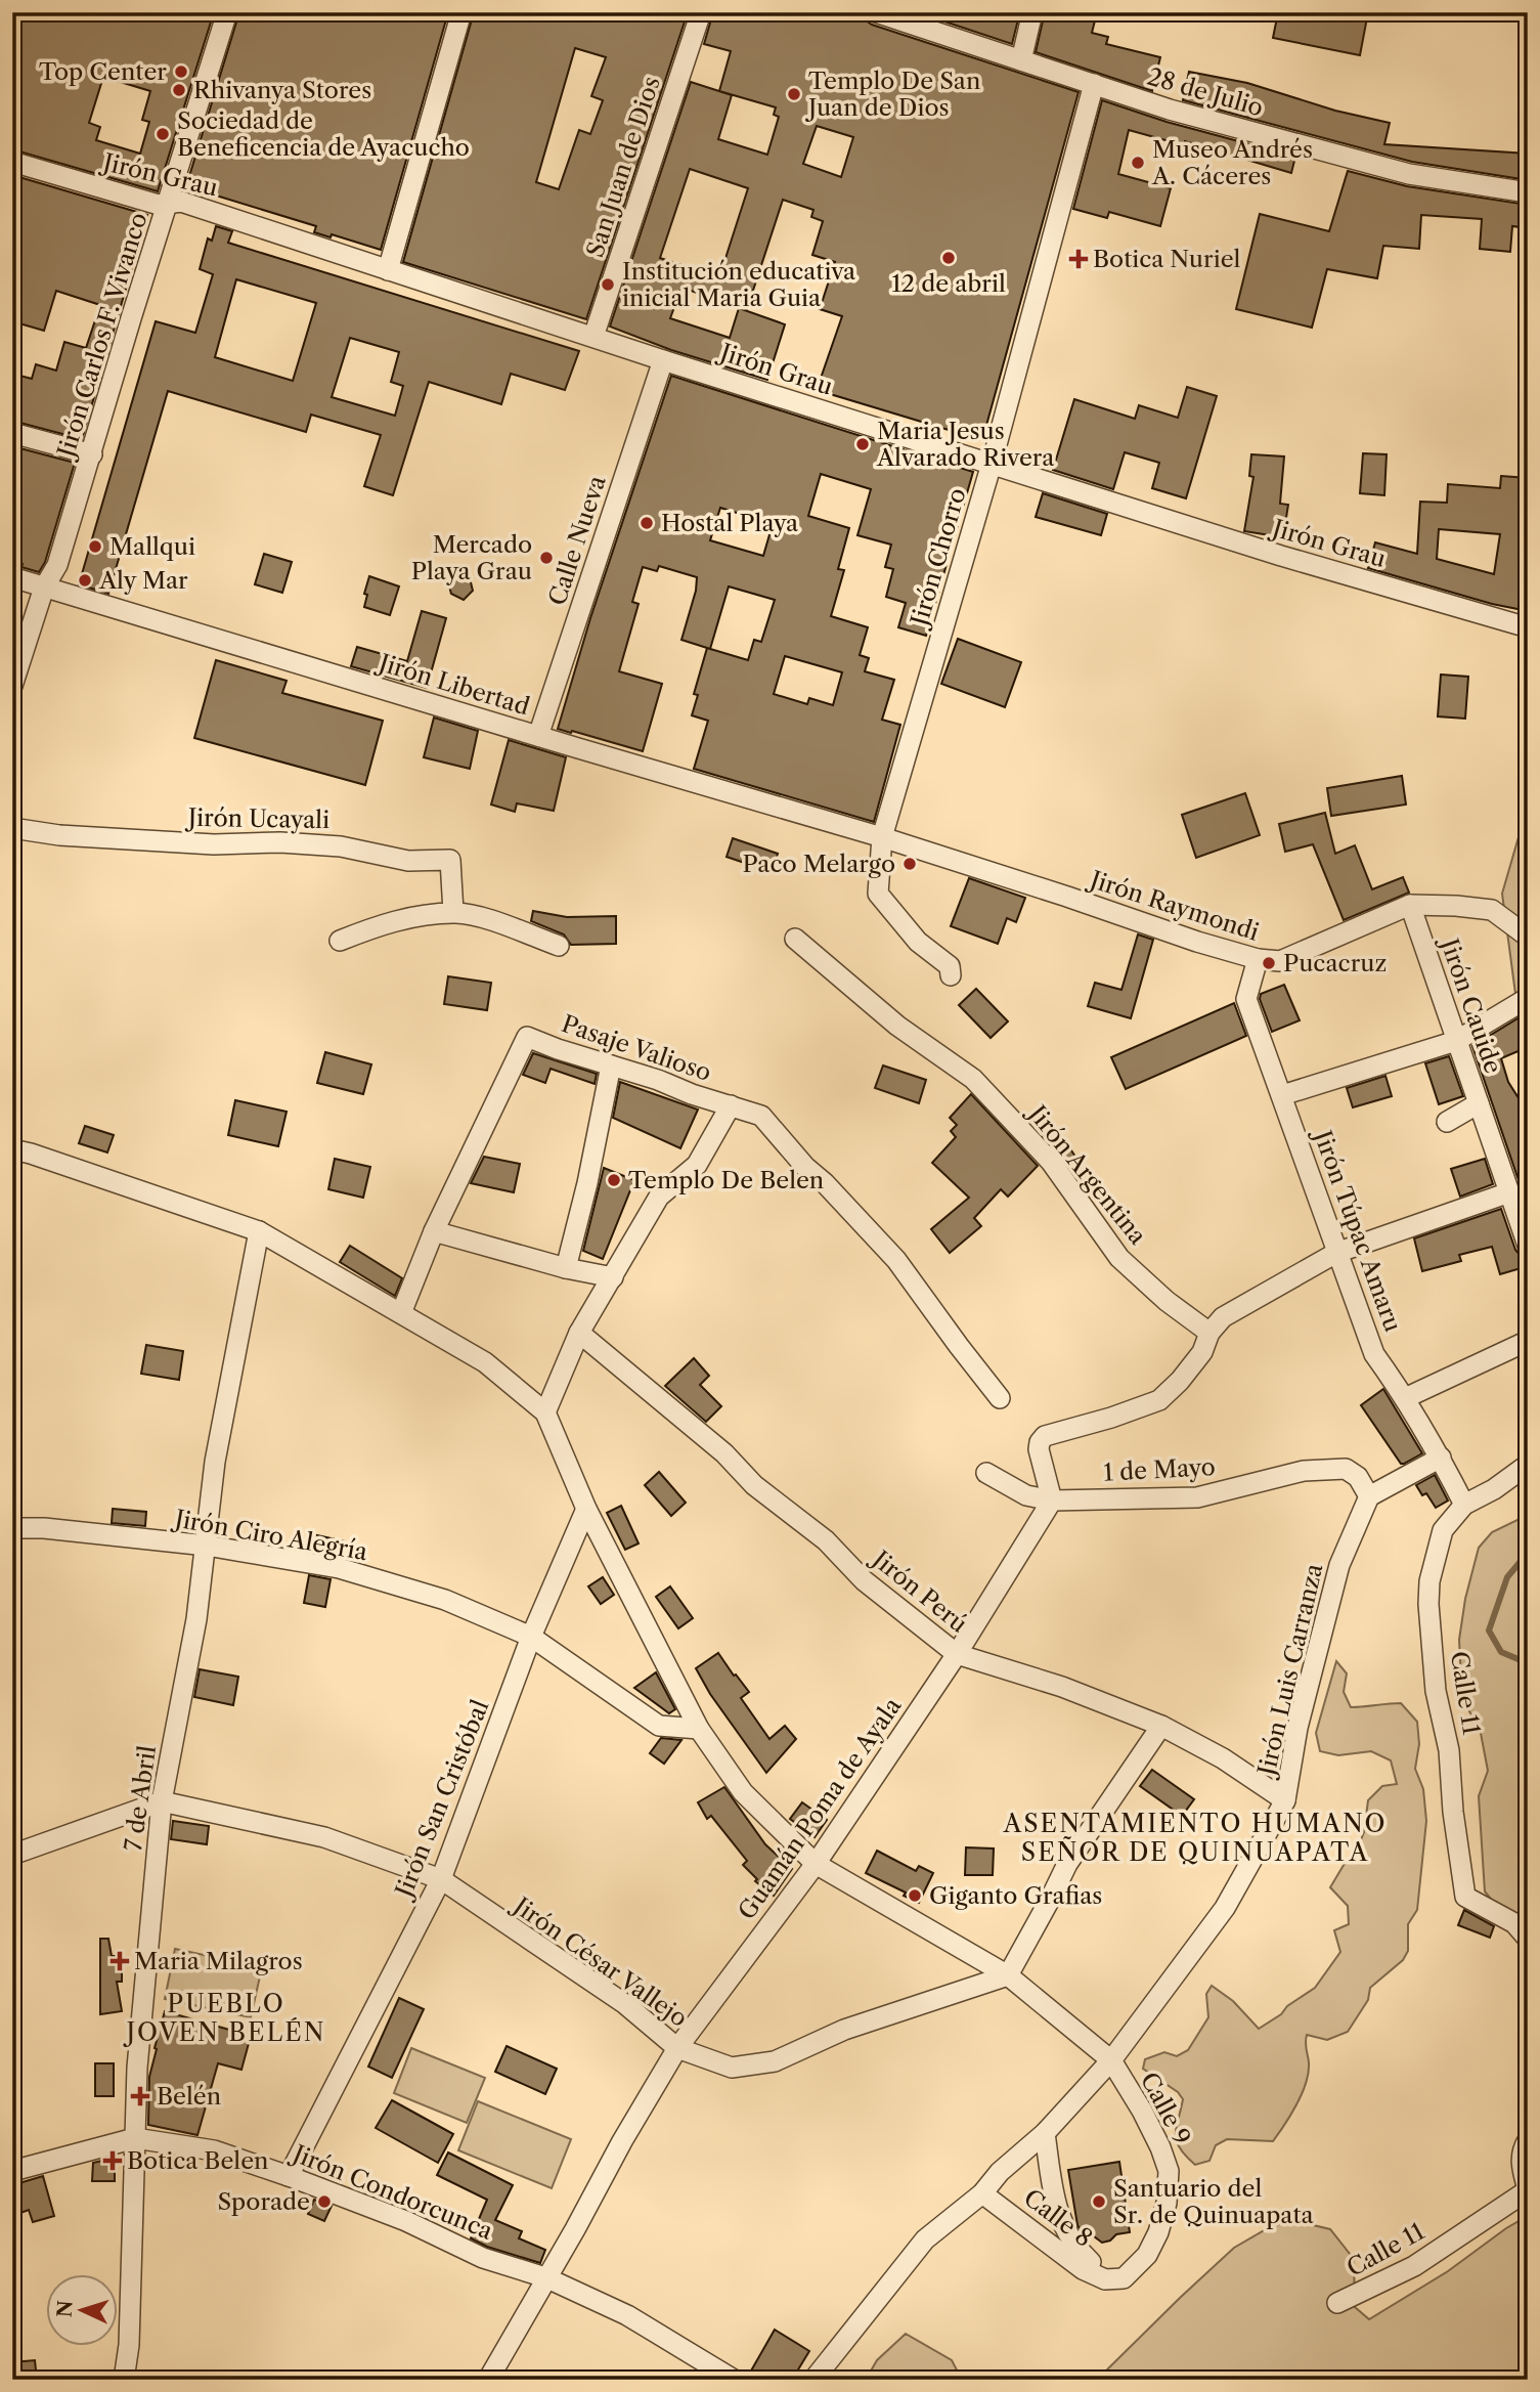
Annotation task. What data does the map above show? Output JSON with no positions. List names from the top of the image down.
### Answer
{
  "streets": {
    "street": [
      "28 de Julio",
      "San Juan de Dios",
      "Jirón Grau",
      "Jirón Carlos F. Vivanco",
      "Calle Nueva",
      "Jirón Chorro",
      "Jirón Libertad",
      "Jirón Ucayali",
      "Jirón Raymondi",
      "Jirón Cauide",
      "Pasaje Valioso",
      "Jirón Argentina",
      "Jirón Túpac Amaru",
      "1 de Mayo",
      "Jirón Ciro Alegría",
      "Jirón Perú",
      "Jirón Luis Carranza",
      "Calle 11",
      "7 de Abril",
      "Jirón San Cristóbal",
      "Guamán Poma de Ayala",
      "Jirón César Vallejo",
      "Calle 9",
      "Jirón Condorcunca",
      "Calle 8"
    ]
  },
  "crossings": [
    ["28 de Julio", "Jirón Chorro"],
    ["San Juan de Dios", "Jirón Grau"],
    ["Jirón Grau", "Jirón Carlos F. Vivanco"],
    ["Jirón Grau", "Calle Nueva"],
    ["Jirón Grau", "Jirón Chorro"],
    ["Jirón Carlos F. Vivanco", "Jirón Libertad"],
    ["Calle Nueva", "Jirón Libertad"],
    ["Jirón Chorro", "Jirón Libertad"],
    ["Jirón Chorro", "Jirón Raymondi"],
    ["Jirón Libertad", "Jirón Raymondi"],
    ["Jirón Raymondi", "Jirón Cauide"],
    ["Jirón Raymondi", "Jirón Túpac Amaru"],
    ["Jirón Túpac Amaru", "Calle 11"],
    ["1 de Mayo", "Jirón Luis Carranza"],
    ["1 de Mayo", "Guamán Poma de Ayala"],
    ["Jirón Ciro Alegría", "7 de Abril"],
    ["Jirón Ciro Alegría", "Jirón San Cristóbal"],
    ["Jirón Ciro Alegría", "Calle 9"],
    ["Jirón Perú", "Jirón Luis Carranza"],
    ["Jirón Perú", "Guamán Poma de Ayala"],
    ["Jirón Luis Carranza", "Calle 9"],
    ["Jirón Luis Carranza", "Calle 8"],
    ["7 de Abril", "Jirón César Vallejo"],
    ["7 de Abril", "Jirón Condorcunca"],
    ["Jirón San Cristóbal", "Jirón César Vallejo"],
    ["Jirón San Cristóbal", "Calle 9"],
    ["Jirón San Cristóbal", "Jirón Condorcunca"],
    ["Guamán Poma de Ayala", "Jirón César Vallejo"],
    ["Guamán Poma de Ayala", "Calle 9"],
    ["Guamán Poma de Ayala", "Jirón Condorcunca"],
    ["Jirón César Vallejo", "Calle 9"],
    ["Calle 9", "Calle 8"]
  ],
  "districts": ["ASENTAMIENTO HUMANO SEÑOR DE QUINUAPATA", "PUEBLO JOVEN BELÉN"],
  "places": {
    "other": [
      "Top Center",
      "Rhivanya Stores",
      "Templo De San Juan de Dios",
      "Sociedad de Beneficencia de Ayacucho",
      "Museo Andrés A. Cáceres",
      "12 de abril",
      "Institución educativa inicial Maria Guia",
      "Maria Jesus Alvarado Rivera",
      "Hostal Playa",
      "Mallqui",
      "Mercado Playa Grau",
      "Aly Mar",
      "Paco Melargo",
      "Pucacruz",
      "Templo De Belen",
      "Giganto Grafias",
      "Sporade",
      "Santuario del Sr. de Quinuapata"
    ],
    "health": [
      "Botica Nuriel",
      "Maria Milagros",
      "Belén",
      "Botica Belen"
    ]
  },
  "north": "left"
}
